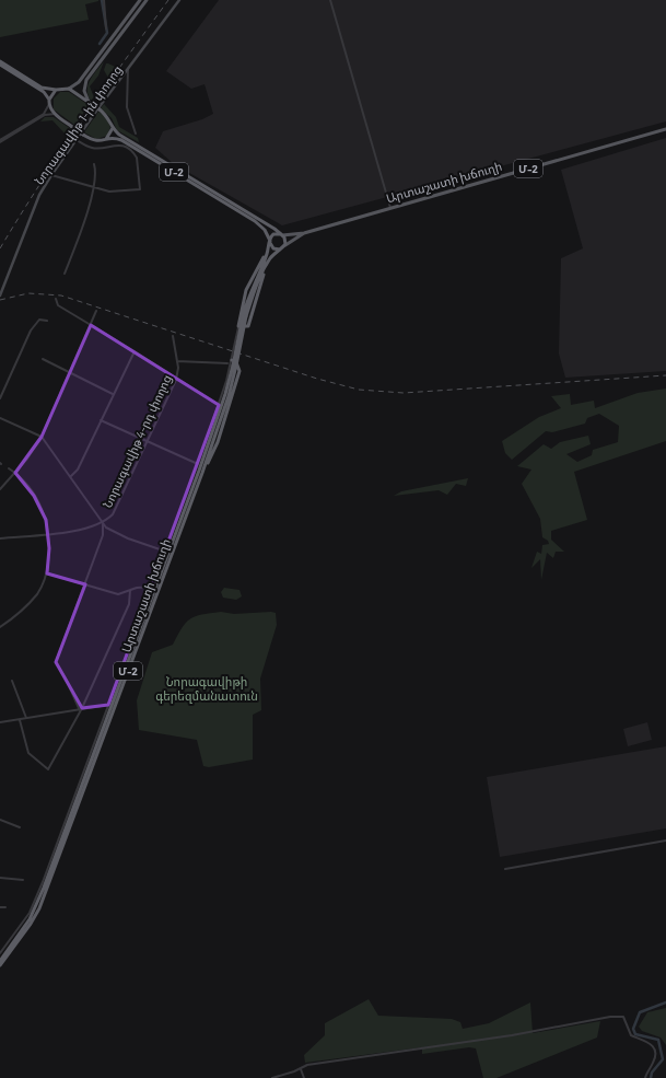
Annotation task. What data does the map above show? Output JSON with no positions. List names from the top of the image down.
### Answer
{
  "streets": {
    "highway": ["Մ-2", "Արտաշատի խճուղի"],
    "main road": ["Նորագավիթ 1-ին փողոց"],
    "street": ["Նորագավիթ 4-րդ փողոց"]
  },
  "crossings": [
    ["Մ-2", "Արտաշատի խճուղի"]
  ],
  "parks": ["Նորագավիթի գերեզմանատուն"]
}
